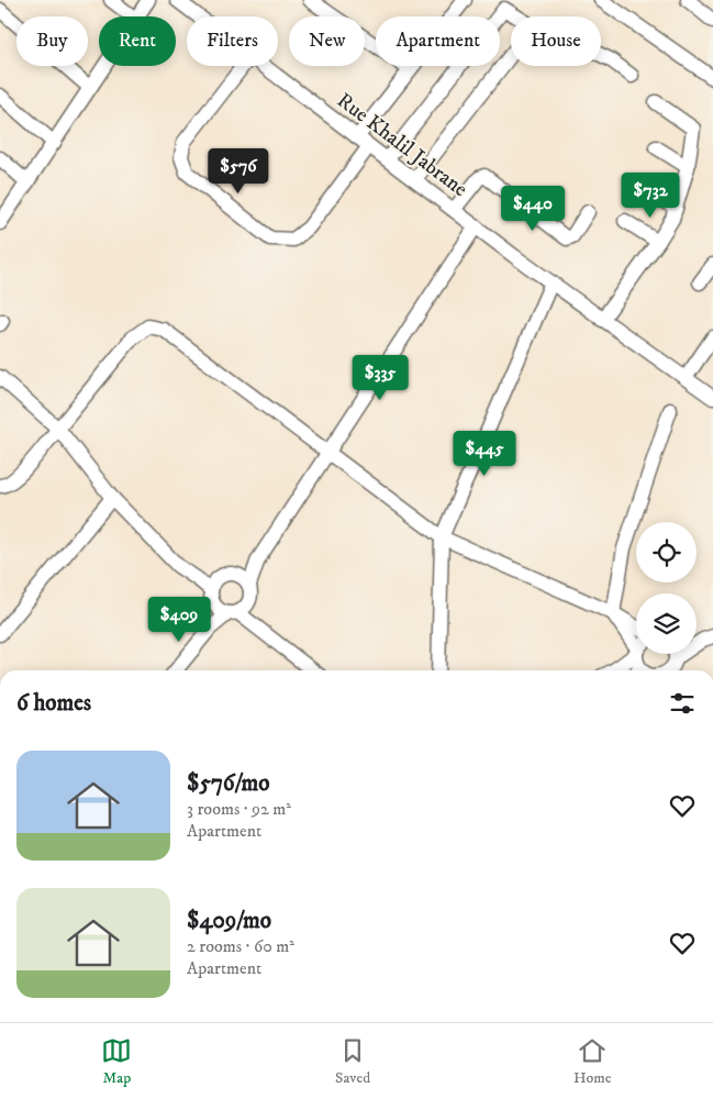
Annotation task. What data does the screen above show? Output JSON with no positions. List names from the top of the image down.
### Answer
{
  "streets": {
    "street": ["Rue Khalil Jabrane"]
  },
  "page": {
    "chip": [
      "Buy",
      "Rent",
      "Filters",
      "New",
      "Apartment",
      "House"
    ],
    "price": [
      "$576",
      "$732",
      "$440",
      "$335",
      "$445",
      "$409"
    ],
    "heading": "6 homes",
    "list": [
      {
        "name": "$576/mo",
        "note": "3 rooms · 92 m² · Apartment"
      },
      {
        "name": "$409/mo",
        "note": "2 rooms · 60 m² · Apartment"
      }
    ],
    "tabs": ["Map", "Saved", "Home"]
  }
}
